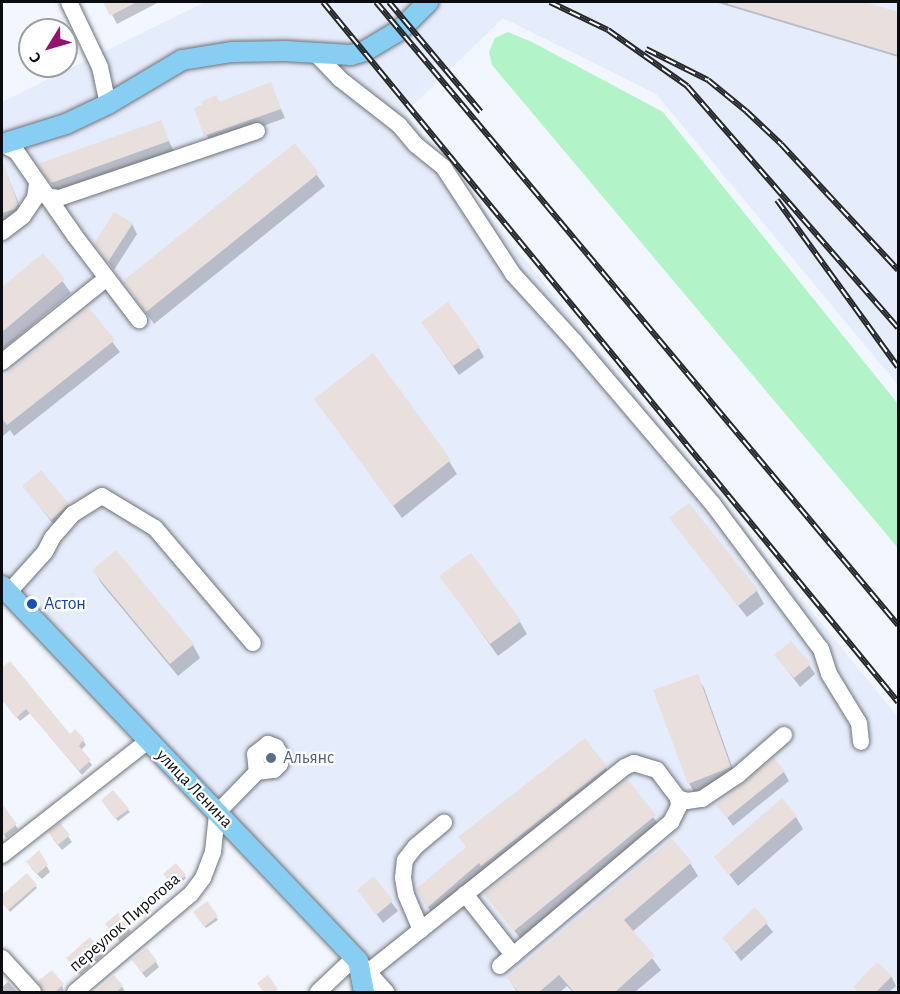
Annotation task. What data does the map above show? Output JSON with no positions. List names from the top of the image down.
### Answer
{
  "streets": {
    "main road": ["улица Ленина"],
    "street": ["переулок Пирогова"]
  },
  "crossings": [
    ["улица Ленина", "переулок Пирогова"]
  ],
  "places": ["Астон", "Альянс"],
  "north": "bottom left"
}
